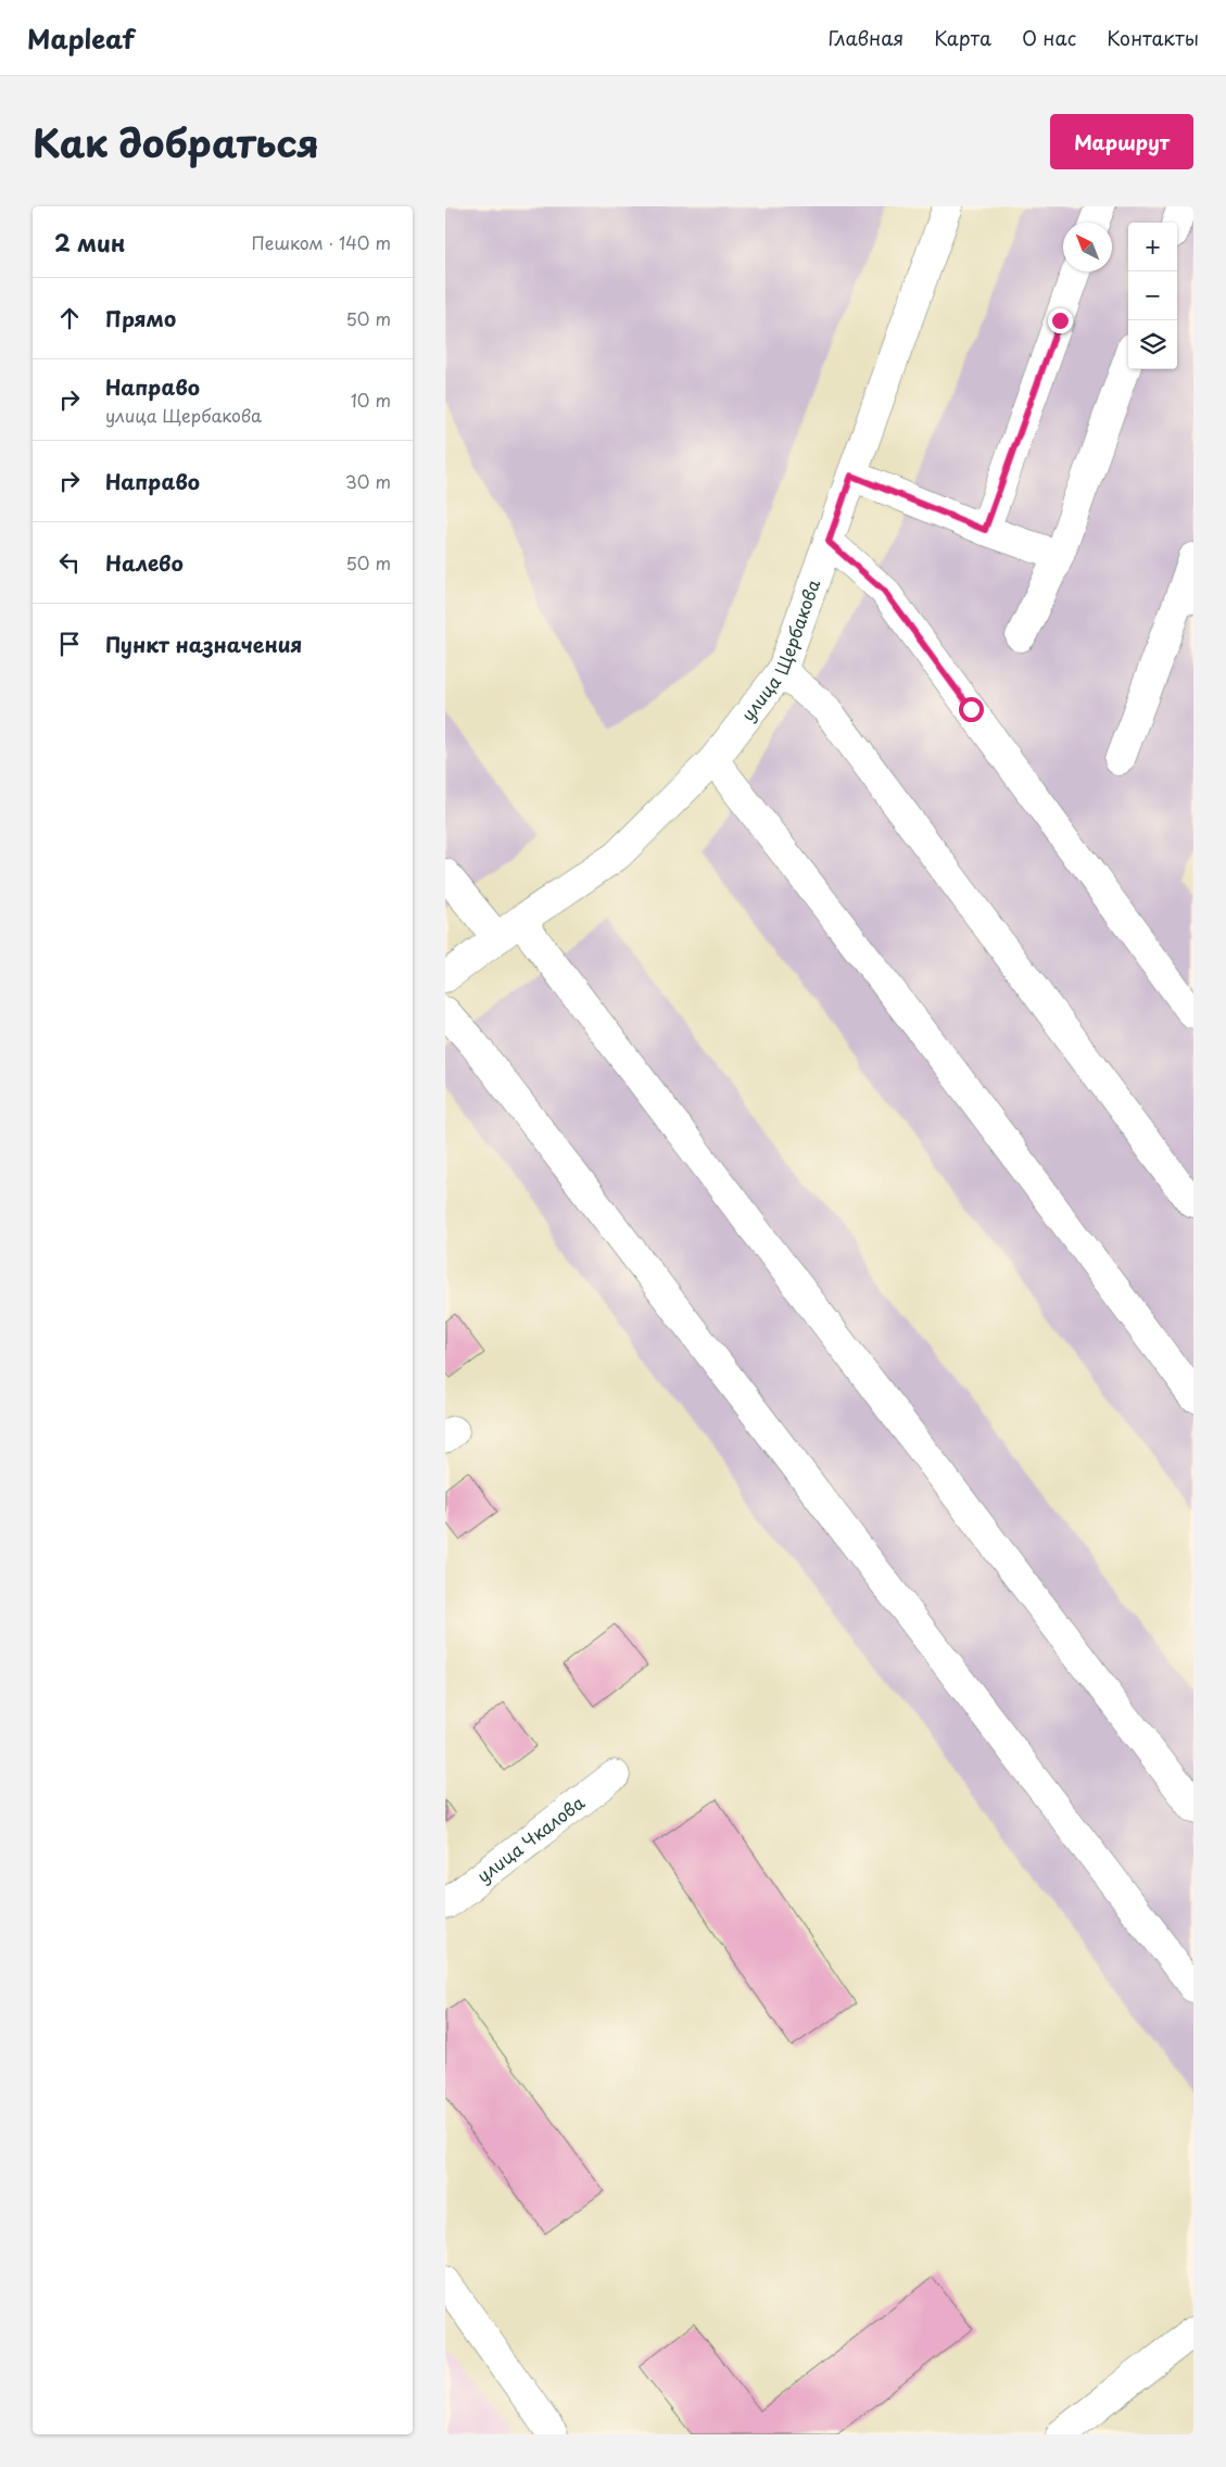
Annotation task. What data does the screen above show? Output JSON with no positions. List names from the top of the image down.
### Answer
{
  "streets": {
    "street": ["улица Щербакова", "улица Чкалова"]
  },
  "north": "top left",
  "page": {
    "header": "Mapleaf",
    "nav": [
      "Главная",
      "Карта",
      "О нас",
      "Контакты"
    ],
    "title": "Как добраться",
    "buttons": "Маршрут",
    "heading": ["2 мин", "Пешком · 140 m"],
    "map_buttons": ["+", "−"],
    "list": [
      ["Прямо", "50 m"],
      ["Направо", "улица Щербакова", "10 m"],
      ["Направо", "30 m"],
      ["Налево", "50 m"],
      "Пункт назначения"
    ]
  }
}
